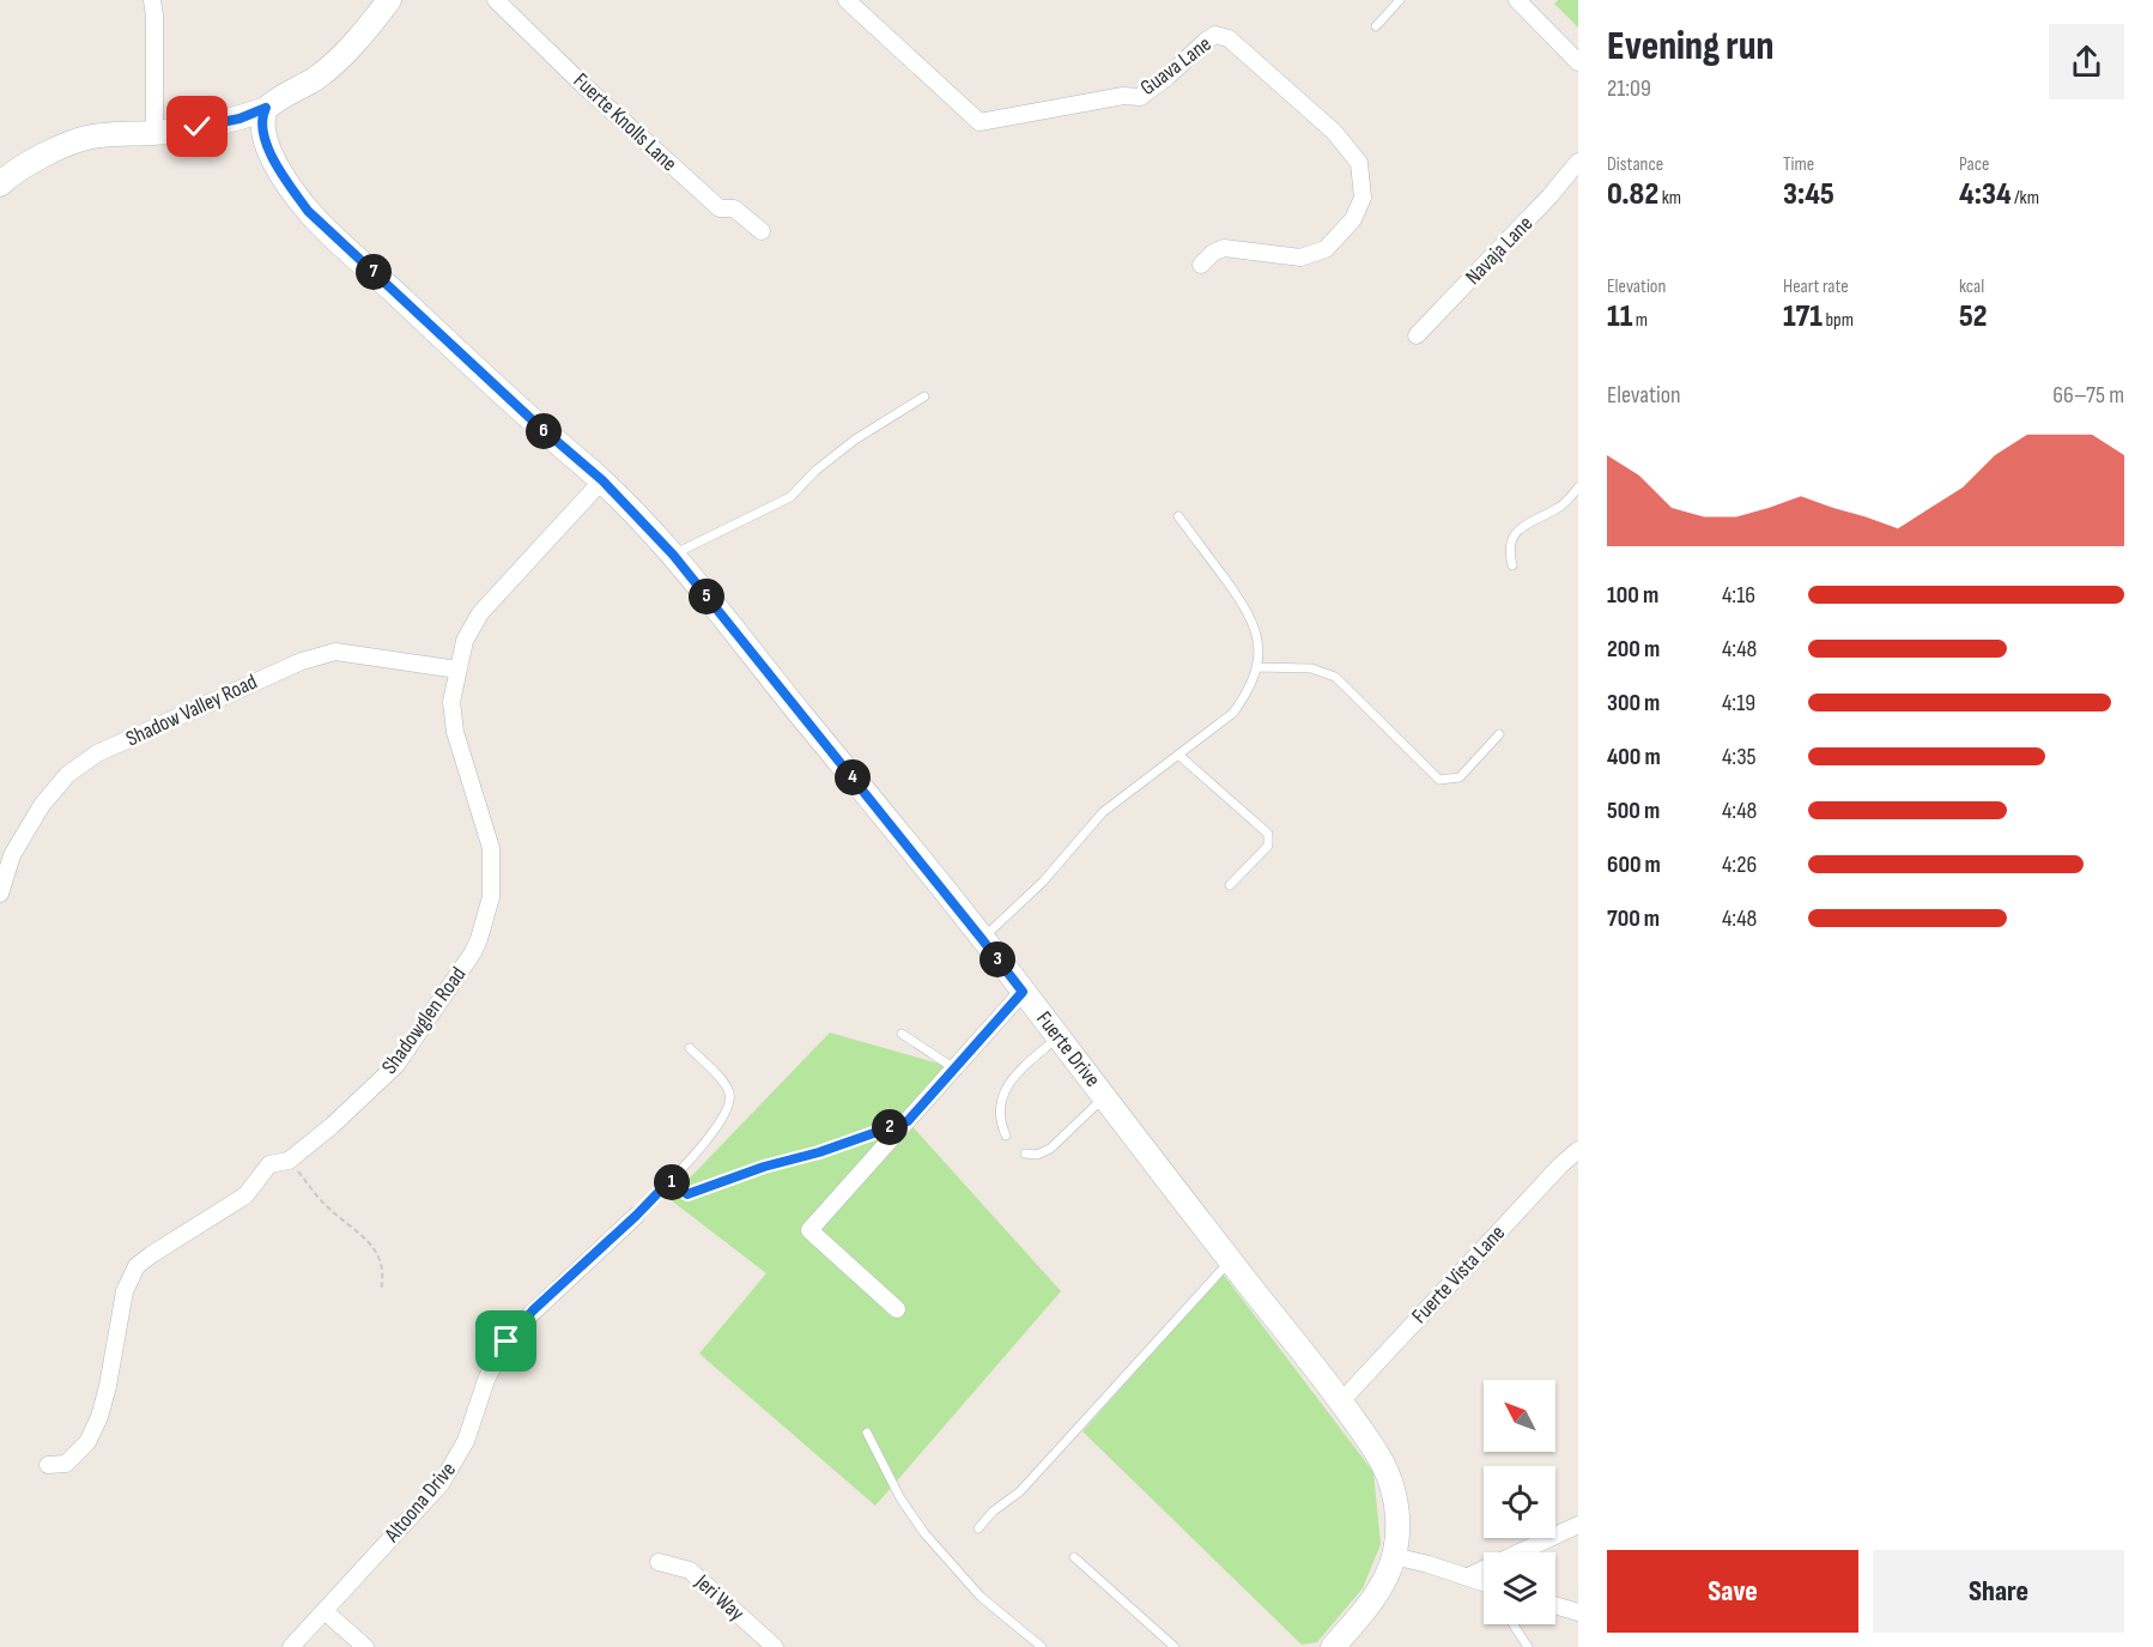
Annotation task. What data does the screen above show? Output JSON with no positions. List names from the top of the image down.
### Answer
{
  "streets": {
    "street": [
      "Guava Lane",
      "Fuerte Knolls Lane",
      "Navaja Lane",
      "Shadow Valley Road",
      "Shadowglen Road",
      "Fuerte Drive",
      "Fuerte Vista Lane",
      "Altoona Drive",
      "Jeri Way"
    ]
  },
  "crossings": [
    ["Shadow Valley Road", "Shadowglen Road"],
    ["Shadowglen Road", "Fuerte Drive"],
    ["Fuerte Drive", "Fuerte Vista Lane"]
  ],
  "north": "top left",
  "page": {
    "heading": ["Evening run", "21:09"],
    "stats": [
      ["Distance", "0.82 km"],
      ["Time", "3:45"],
      ["Pace", "4:34 /km"],
      ["Elevation", "11 m"],
      ["Heart rate", "171 bpm"],
      ["kcal", "52"]
    ],
    "pins": [
      "7",
      "6",
      "5",
      "4",
      "3",
      "2",
      "1"
    ],
    "chart": ["Elevation", "66–75 m"],
    "list": [
      {
        "name": "100 m",
        "note": "4:16"
      },
      {
        "name": "200 m",
        "note": "4:48"
      },
      {
        "name": "300 m",
        "note": "4:19"
      },
      {
        "name": "400 m",
        "note": "4:35"
      },
      {
        "name": "500 m",
        "note": "4:48"
      },
      {
        "name": "600 m",
        "note": "4:26"
      },
      {
        "name": "700 m",
        "note": "4:48"
      }
    ],
    "buttons": ["Save", "Share"]
  }
}
